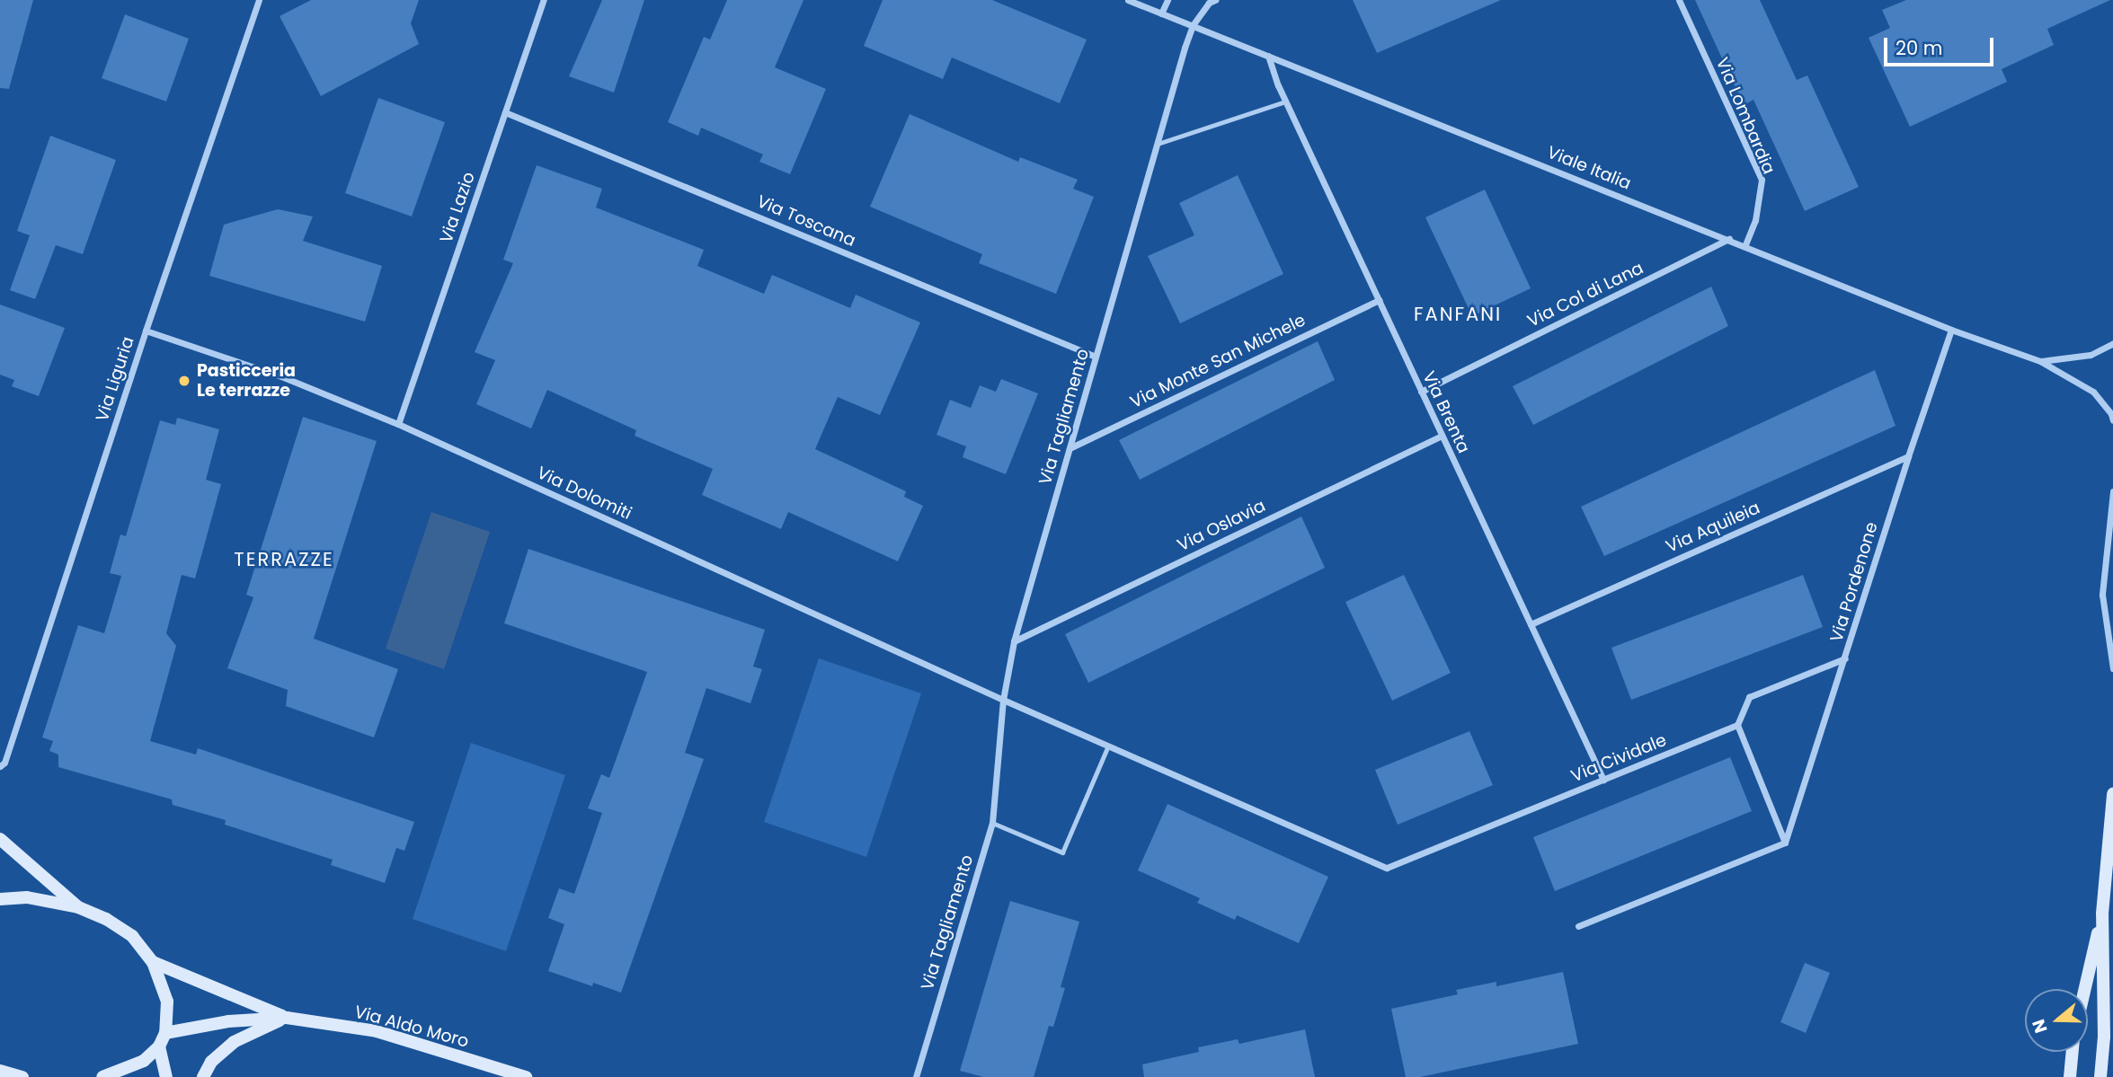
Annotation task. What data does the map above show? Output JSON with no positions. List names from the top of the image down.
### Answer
{
  "streets": {
    "main road": ["Via Aldo Moro"],
    "street": [
      "Via Lombardia",
      "Viale Italia",
      "Via Lazio",
      "Via Toscana",
      "Via Col di Lana",
      "Via Monte San Michele",
      "Via Liguria",
      "Via Brenta",
      "Via Tagliamento",
      "Via Dolomiti",
      "Via Oslavia",
      "Via Aquileia",
      "Via Pordenone",
      "Via Cividale"
    ]
  },
  "crossings": [
    ["Via Lombardia", "Viale Italia"],
    ["Viale Italia", "Via Col di Lana"],
    ["Viale Italia", "Via Brenta"],
    ["Viale Italia", "Via Tagliamento"],
    ["Viale Italia", "Via Pordenone"],
    ["Via Lazio", "Via Toscana"],
    ["Via Lazio", "Via Dolomiti"],
    ["Via Toscana", "Via Tagliamento"],
    ["Via Col di Lana", "Via Brenta"],
    ["Via Monte San Michele", "Via Brenta"],
    ["Via Monte San Michele", "Via Tagliamento"],
    ["Via Liguria", "Via Dolomiti"],
    ["Via Brenta", "Via Oslavia"],
    ["Via Brenta", "Via Aquileia"],
    ["Via Brenta", "Via Cividale"],
    ["Via Tagliamento", "Via Dolomiti"],
    ["Via Tagliamento", "Via Oslavia"],
    ["Via Aquileia", "Via Pordenone"]
  ],
  "districts": ["FANFANI", "TERRAZZE"],
  "places": ["Pasticceria Le terrazze"],
  "scale_bar": "20 m",
  "north": "left"
}
